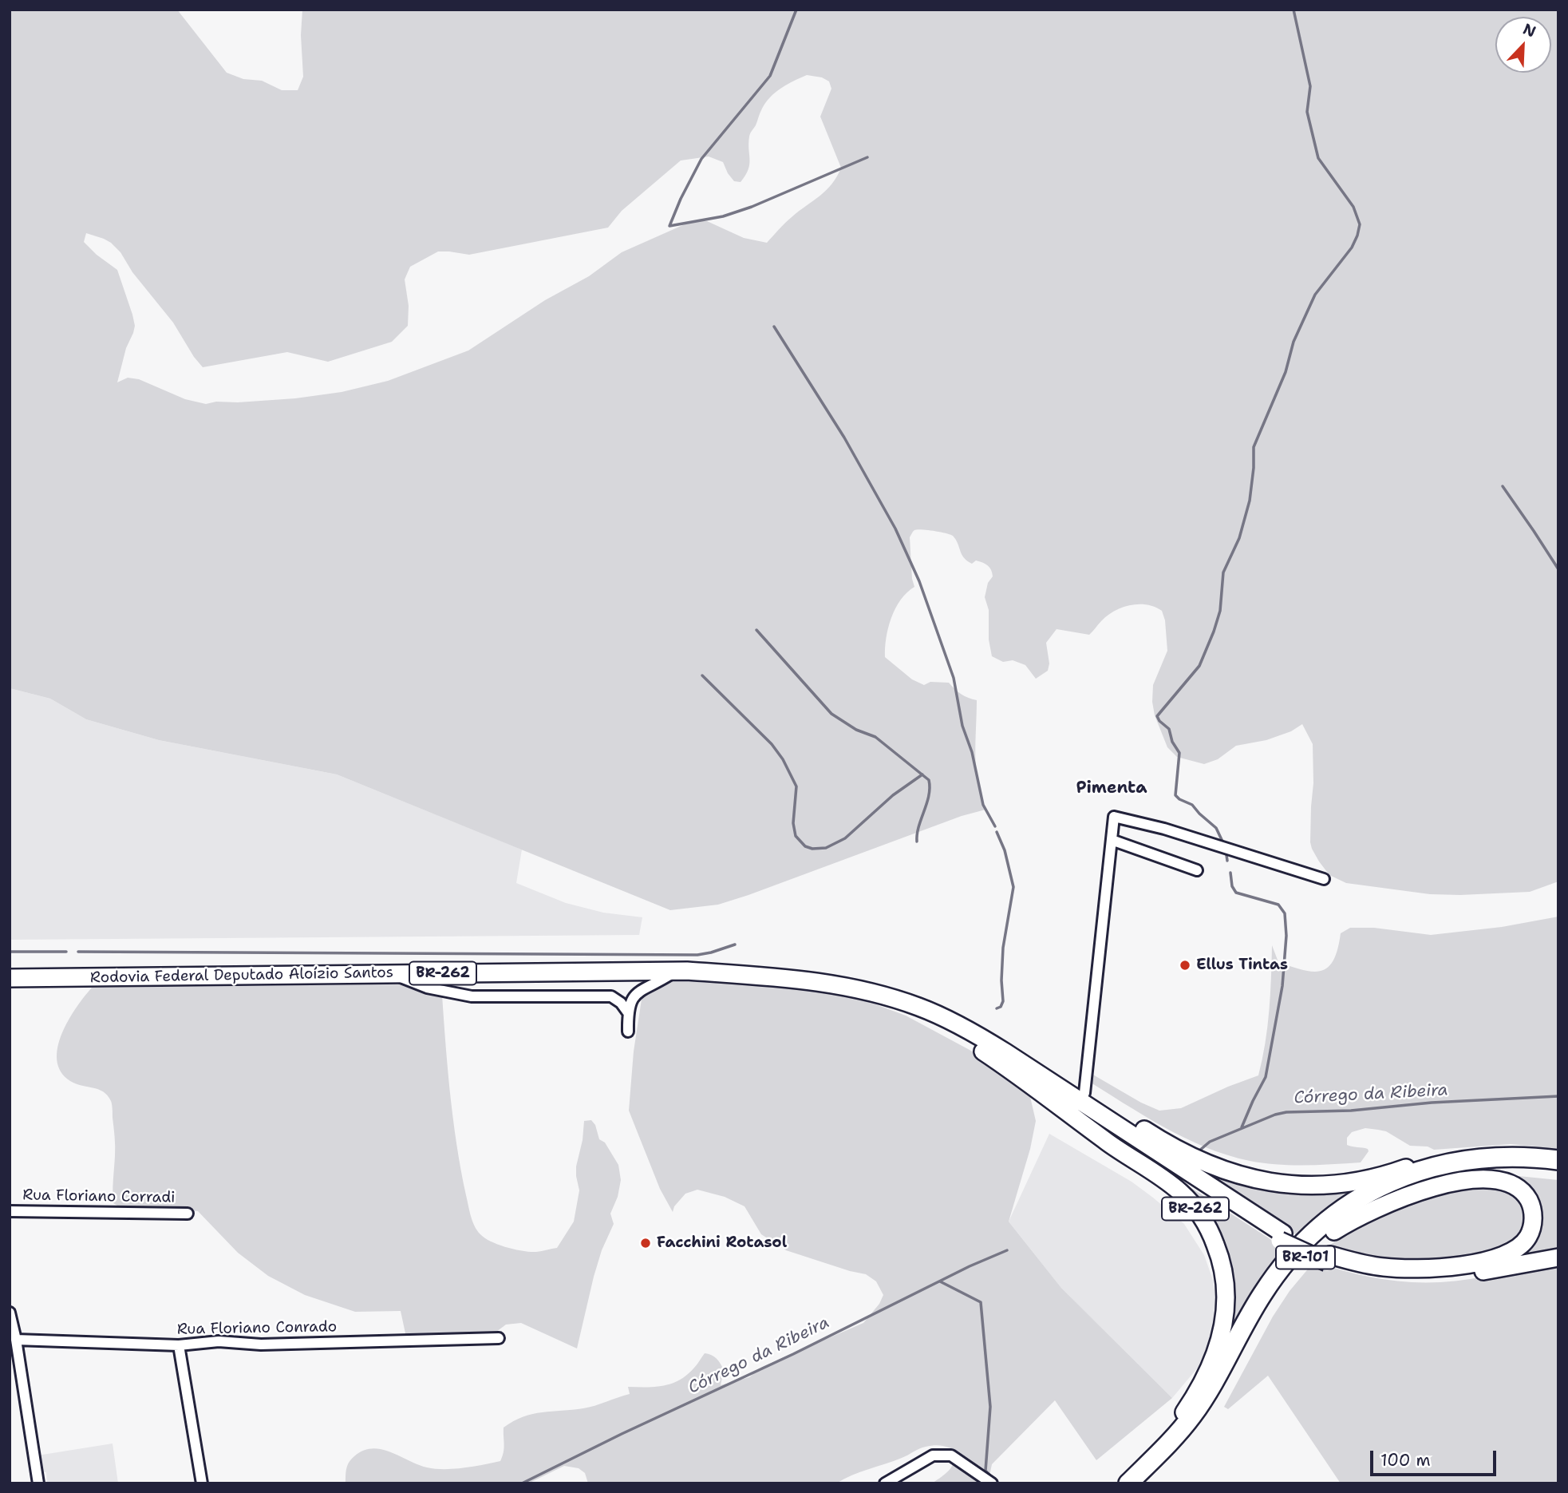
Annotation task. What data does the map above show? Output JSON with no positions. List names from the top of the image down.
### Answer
{
  "streets": {
    "highway": ["BR-262", "Rodovia Federal Deputado Aloízio Santos", "BR-101"],
    "street": ["Rua Floriano Corradi", "Rua Floriano Conrado"]
  },
  "crossings": [
    ["BR-262", "Rodovia Federal Deputado Aloízio Santos"],
    ["BR-262", "BR-101"]
  ],
  "districts": ["Pimenta"],
  "water": ["Córrego da Ribeira"],
  "places": ["Ellus Tintas", "Facchini Rotasol"],
  "scale_bar": "100 m",
  "north": "top right"
}
